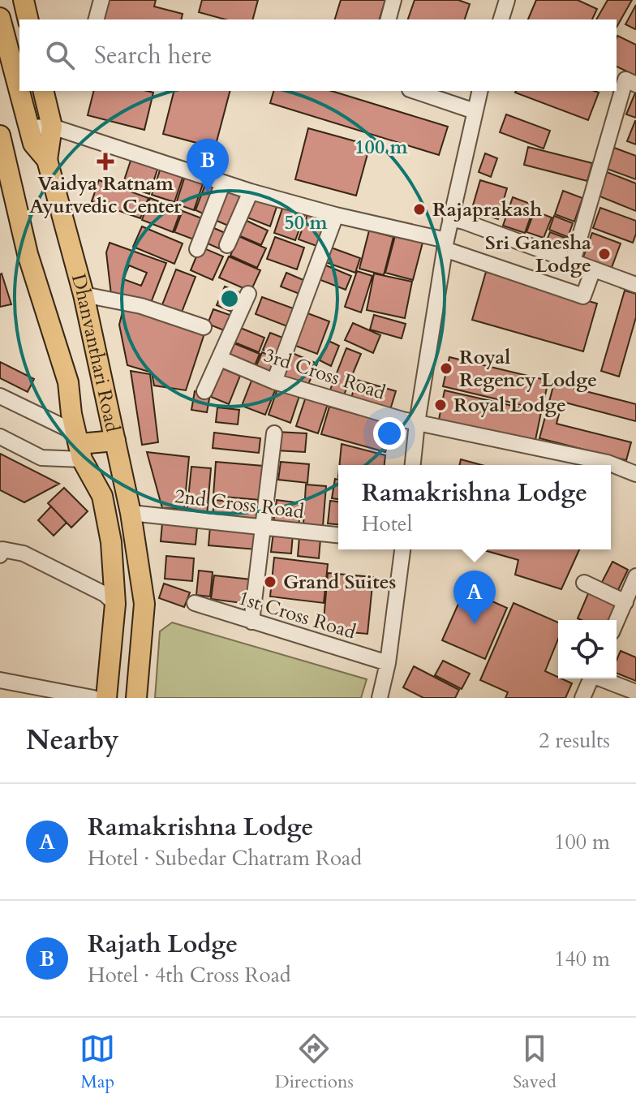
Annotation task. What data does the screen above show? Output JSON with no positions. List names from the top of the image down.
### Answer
{
  "streets": {
    "main road": ["Dhanvanthari Road"],
    "street": ["3rd Cross Road", "2nd Cross Road", "1st Cross Road"]
  },
  "crossings": [
    ["Dhanvanthari Road", "2nd Cross Road"]
  ],
  "places": {
    "health": ["Vaidya Ratnam Ayurvedic Center"],
    "other": [
      "Rajaprakash",
      "Sri Ganesha Lodge",
      "Royal Regency Lodge",
      "Royal Lodge",
      "Grand Suites"
    ]
  },
  "page": {
    "search": "Search here",
    "pins": ["B", "A"],
    "popup": ["Ramakrishna Lodge", "Hotel"],
    "heading": ["Nearby", "2 results"],
    "list": [
      {
        "mark": "A",
        "name": "Ramakrishna Lodge",
        "note": "Hotel · Subedar Chatram Road",
        "value": "100 m"
      },
      {
        "mark": "B",
        "name": "Rajath Lodge",
        "note": "Hotel · 4th Cross Road",
        "value": "140 m"
      }
    ],
    "nav": ["Map", "Directions", "Saved"]
  },
  "rings": ["100 m", "50 m"]
}
